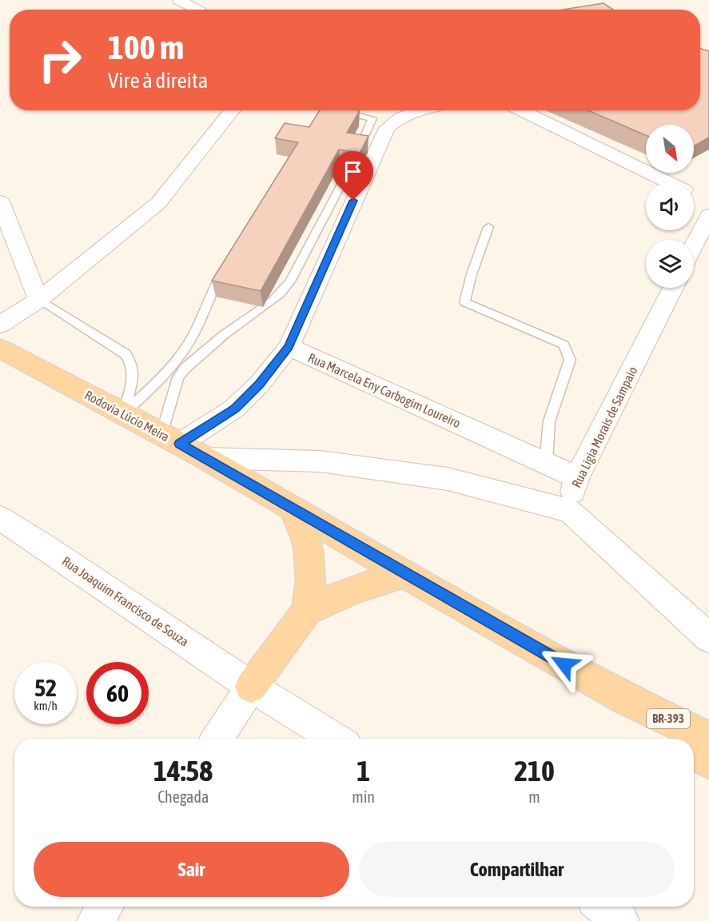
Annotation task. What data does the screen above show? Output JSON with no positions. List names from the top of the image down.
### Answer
{
  "streets": {
    "main road": ["Rodovia Lúcio Meira", "BR-393"],
    "street": ["Rua Marcela Eny Carbogim Loureiro", "Rua Ligia Morais de Sampaio", "Rua Joaquim Francisco de Souza"]
  },
  "crossings": [
    ["Rua Marcela Eny Carbogim Loureiro", "Rua Ligia Morais de Sampaio"]
  ],
  "north": "bottom right",
  "page": {
    "turn": ["100 m", "Vire à direita"],
    "speed": "52 km/h",
    "limit": "60",
    "eta": [
      "14:58",
      "Chegada",
      "1",
      "min",
      "210",
      "m"
    ],
    "buttons": ["Sair", "Compartilhar"]
  }
}
